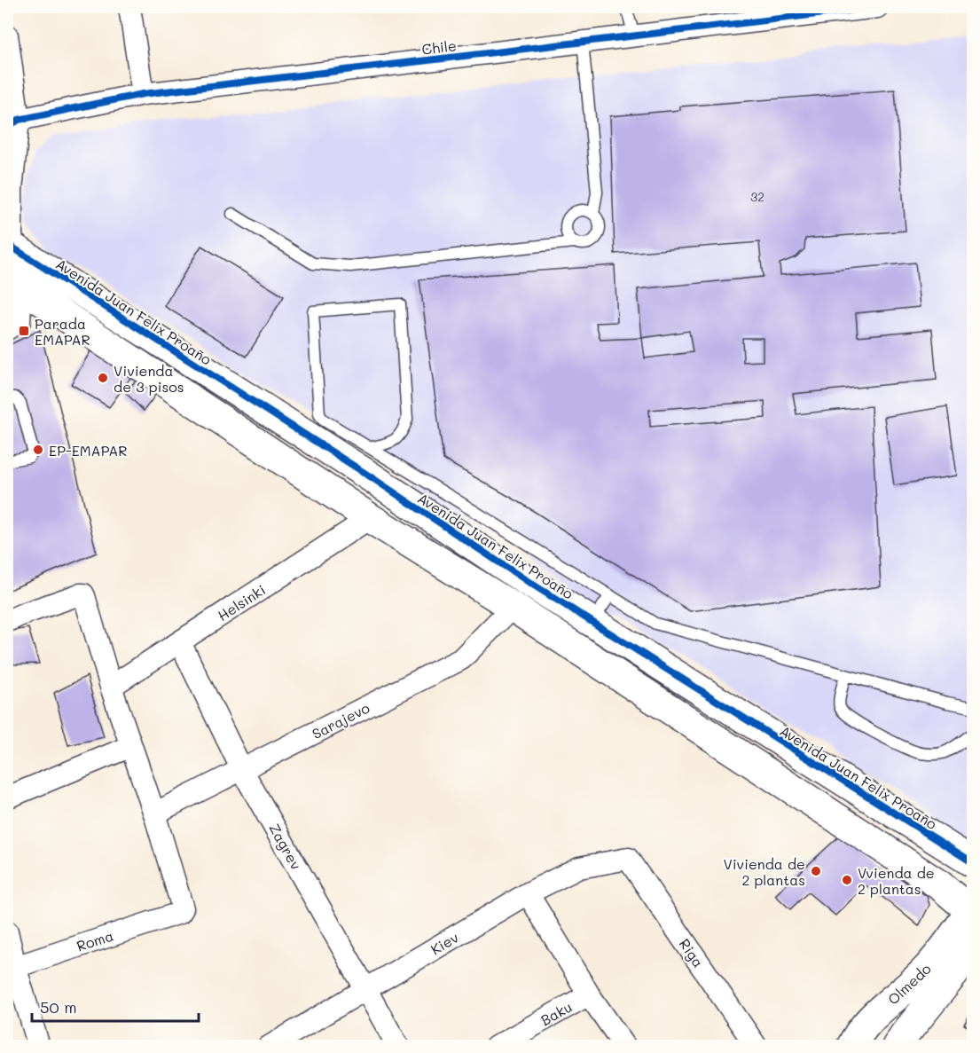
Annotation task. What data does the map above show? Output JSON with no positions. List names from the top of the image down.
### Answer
{
  "streets": {
    "street": [
      "Chile",
      "Avenida Juan Felix Proaño",
      "Helsinki",
      "Sarajevo",
      "Zagrev",
      "Roma",
      "Kiev",
      "Riga",
      "Olmedo",
      "Baku"
    ]
  },
  "crossings": [
    ["Helsinki", "Zagrev"],
    ["Sarajevo", "Zagrev"],
    ["Sarajevo", "Roma"],
    ["Zagrev", "Kiev"],
    ["Kiev", "Riga"]
  ],
  "places": {
    "transit": ["Parada EMAPAR"],
    "other": [
      "Vivienda de 3 pisos",
      "EP-EMAPAR",
      "Vivienda de 2 plantas",
      "Vvienda de 2 plantas"
    ]
  },
  "house_numbers": ["32"],
  "scale_bar": "50 m"
}
